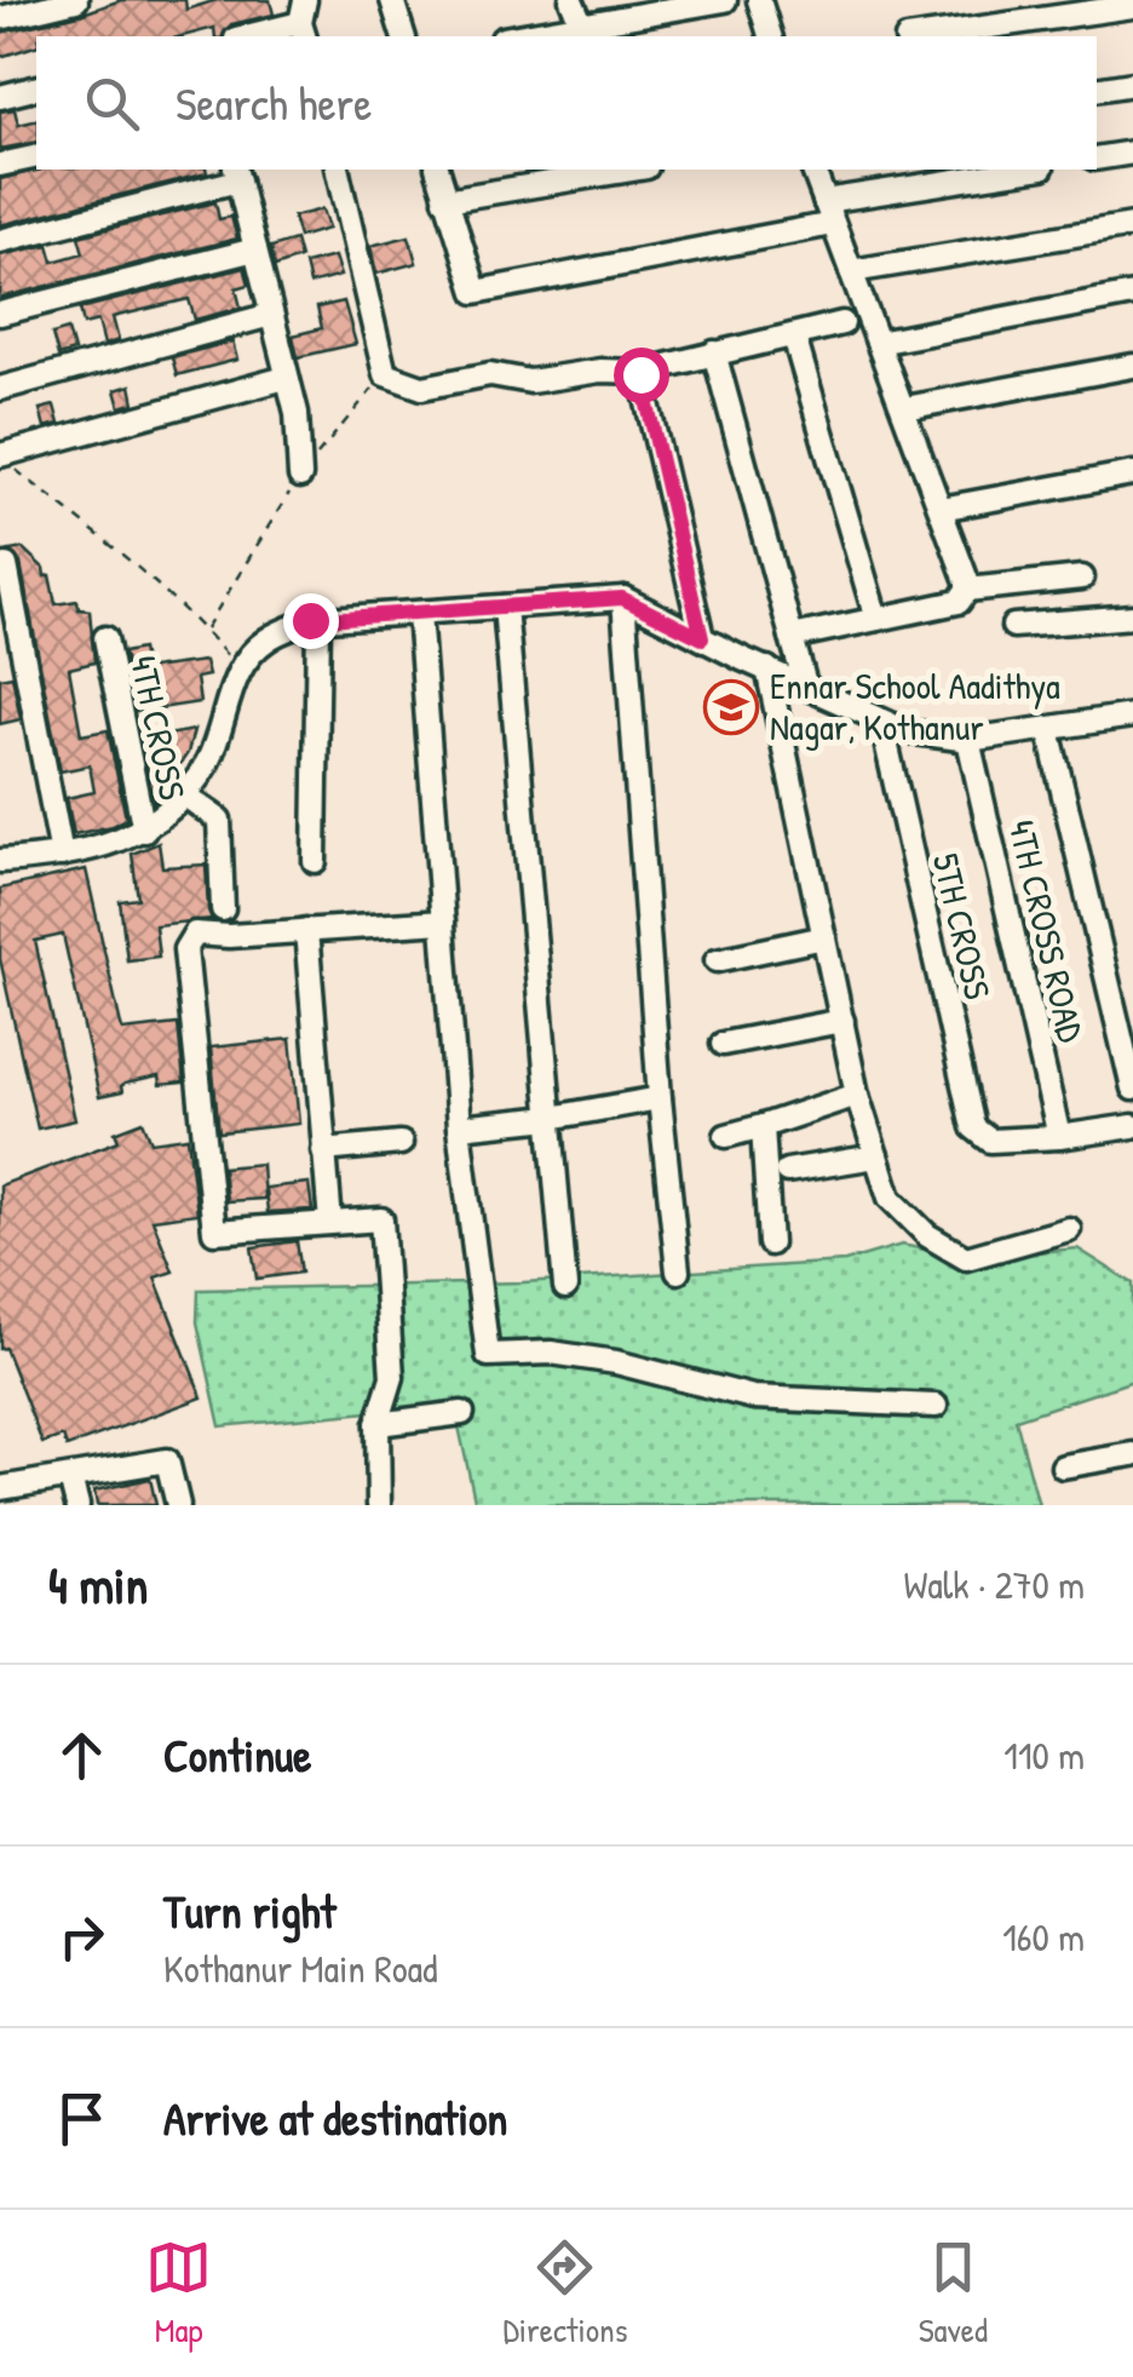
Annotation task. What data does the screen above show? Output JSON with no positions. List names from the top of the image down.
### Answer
{
  "streets": {
    "street": ["4TH CROSS", "5TH CROSS", "4TH CROSS ROAD"]
  },
  "crossings": [
    ["5TH CROSS", "4TH CROSS ROAD"]
  ],
  "places": {
    "school or university": ["Ennar School Aadithya Nagar, Kothanur"]
  },
  "page": {
    "search": "Search here",
    "heading": ["4 min", "Walk · 270 m"],
    "list": [
      ["Continue", "110 m"],
      ["Turn right", "Kothanur Main Road", "160 m"],
      "Arrive at destination"
    ],
    "nav": ["Map", "Directions", "Saved"]
  }
}
